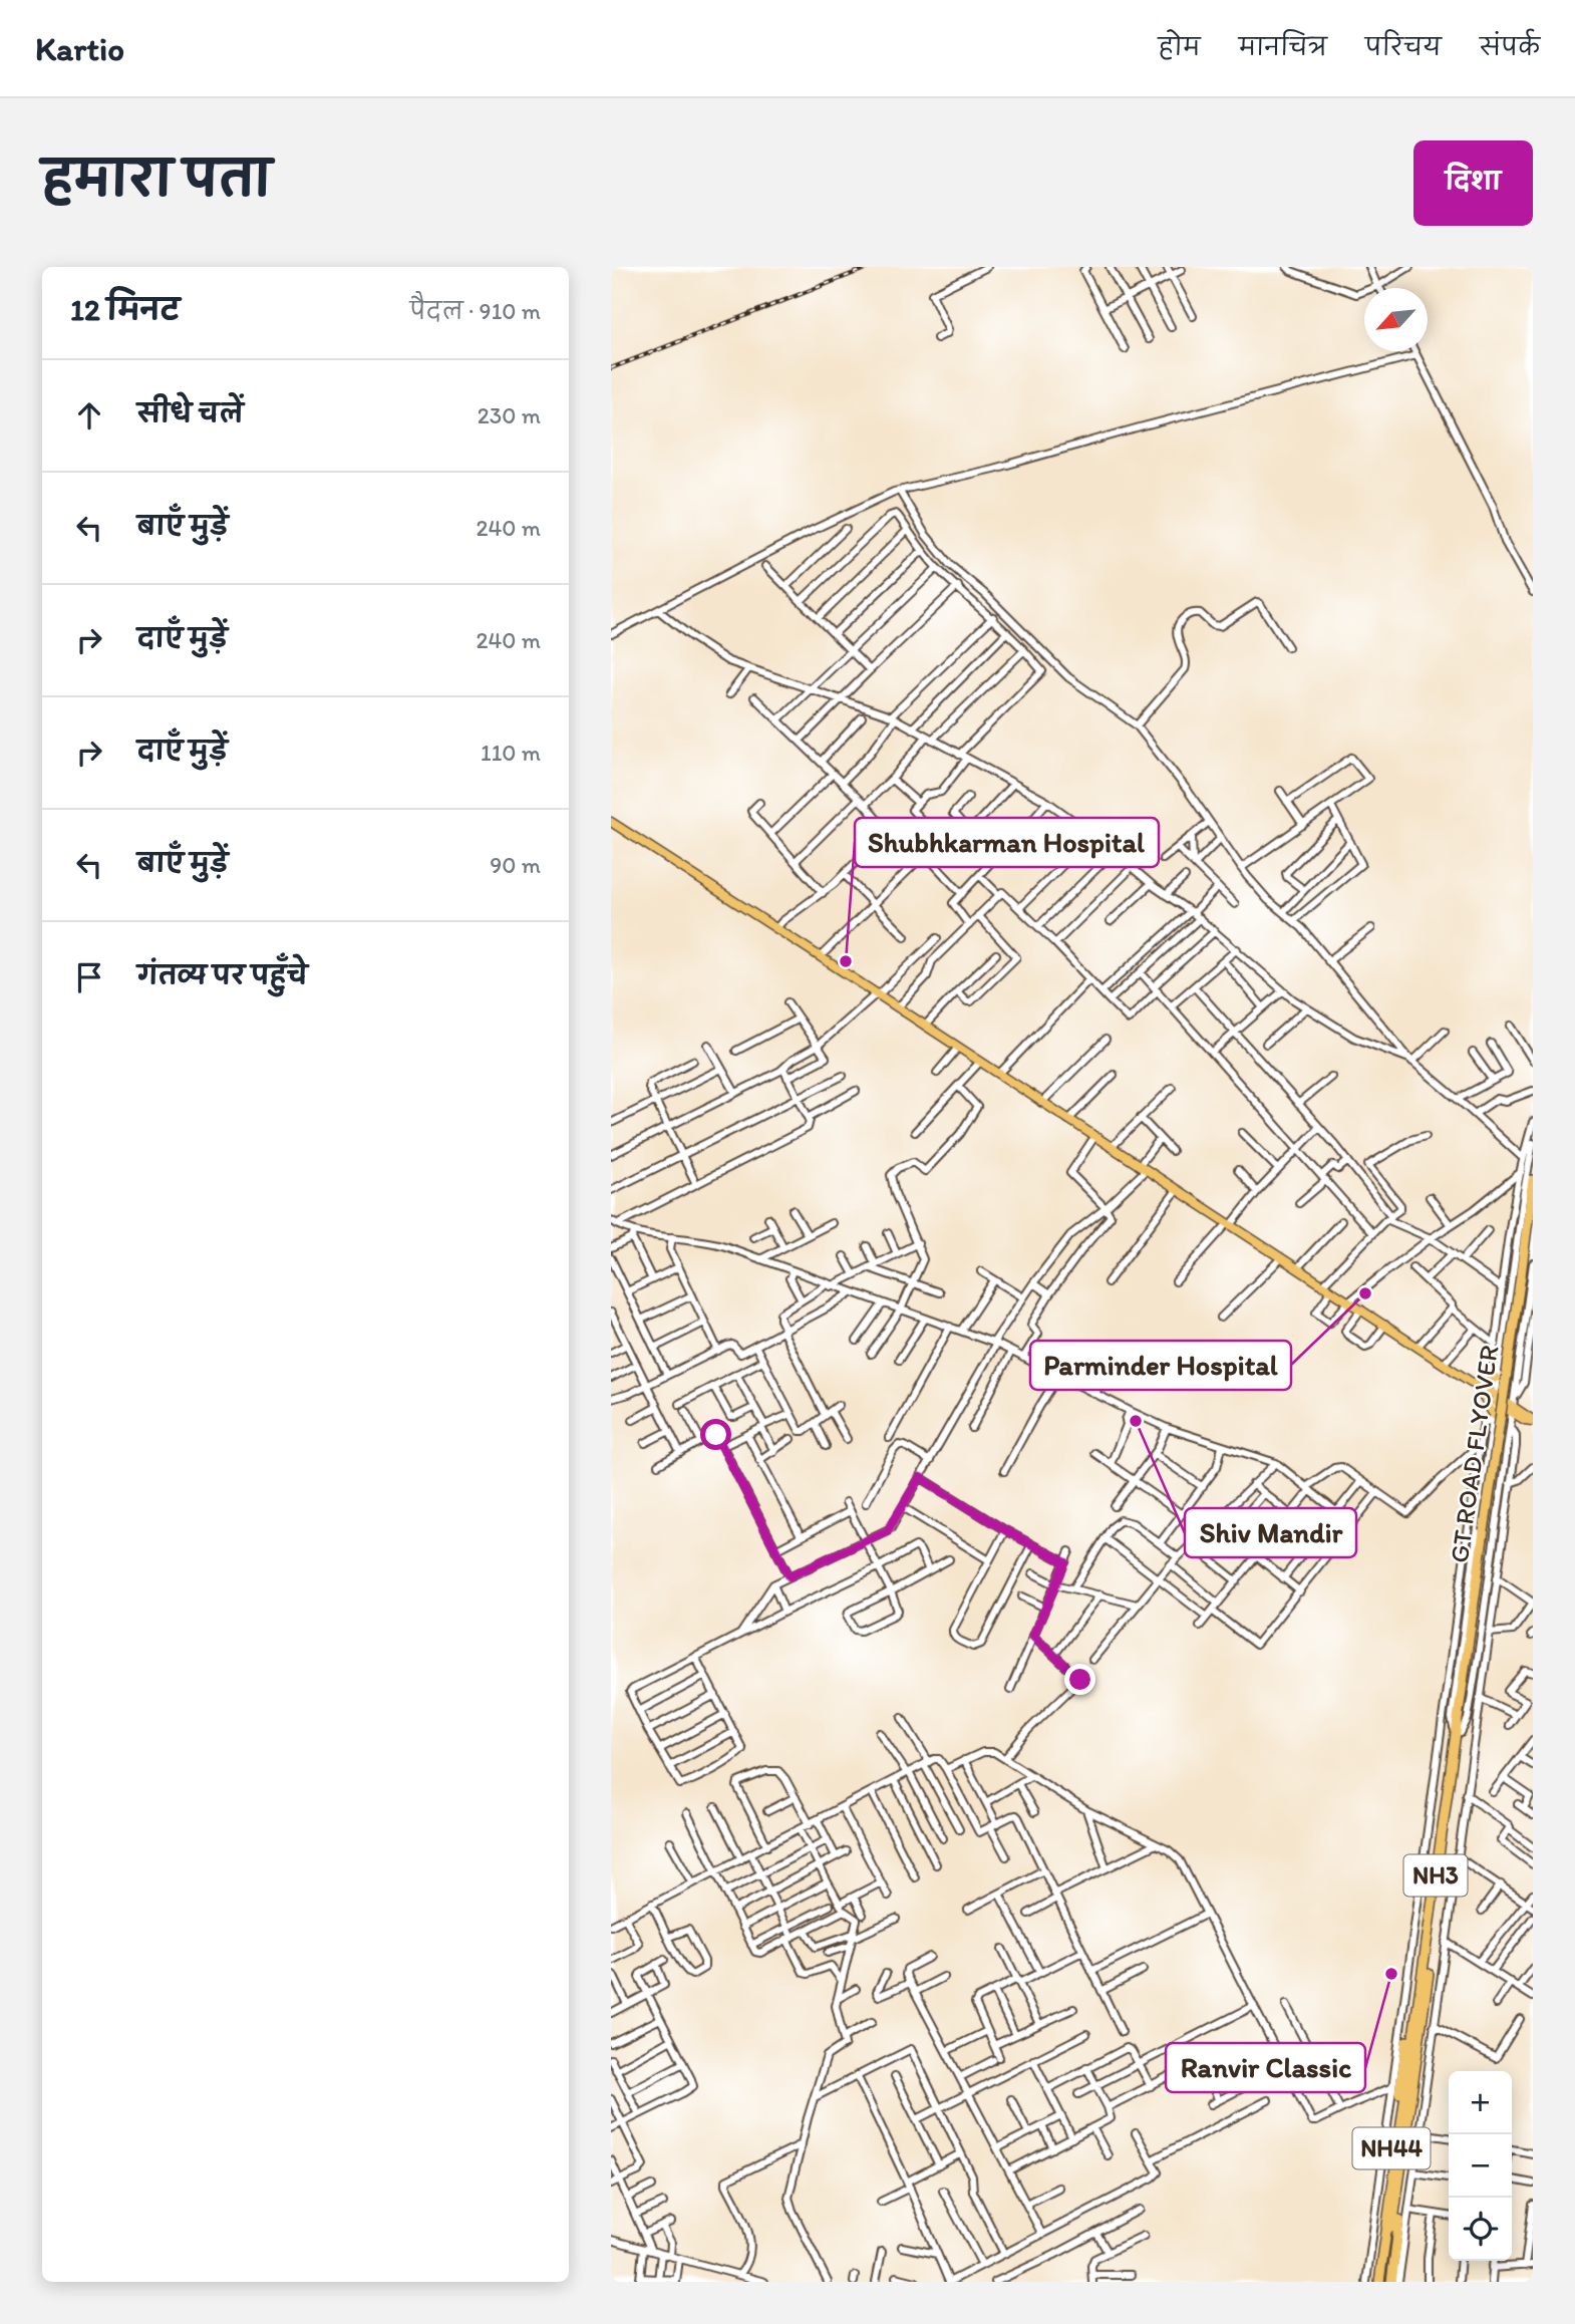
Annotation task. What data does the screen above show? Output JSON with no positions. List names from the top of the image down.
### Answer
{
  "streets": {
    "highway": ["GT ROAD FLYOVER", "NH3", "NH44"]
  },
  "crossings": [
    ["GT ROAD FLYOVER", "NH3"],
    ["NH3", "NH44"]
  ],
  "places": [
    "Shubhkarman Hospital",
    "Parminder Hospital",
    "Shiv Mandir",
    "Ranvir Classic"
  ],
  "north": "bottom left",
  "page": {
    "header": "Kartio",
    "nav": [
      "होम",
      "मानचित्र",
      "परिचय",
      "संपर्क"
    ],
    "title": "हमारा पता",
    "buttons": "दिशा",
    "heading": ["12 मिनट", "पैदल · 910 m"],
    "list": [
      ["सीधे चलें", "230 m"],
      ["बाएँ मुड़ें", "240 m"],
      ["दाएँ मुड़ें", "240 m"],
      ["दाएँ मुड़ें", "110 m"],
      ["बाएँ मुड़ें", "90 m"],
      "गंतव्य पर पहुँचे"
    ],
    "map_buttons": ["+", "−"]
  }
}
